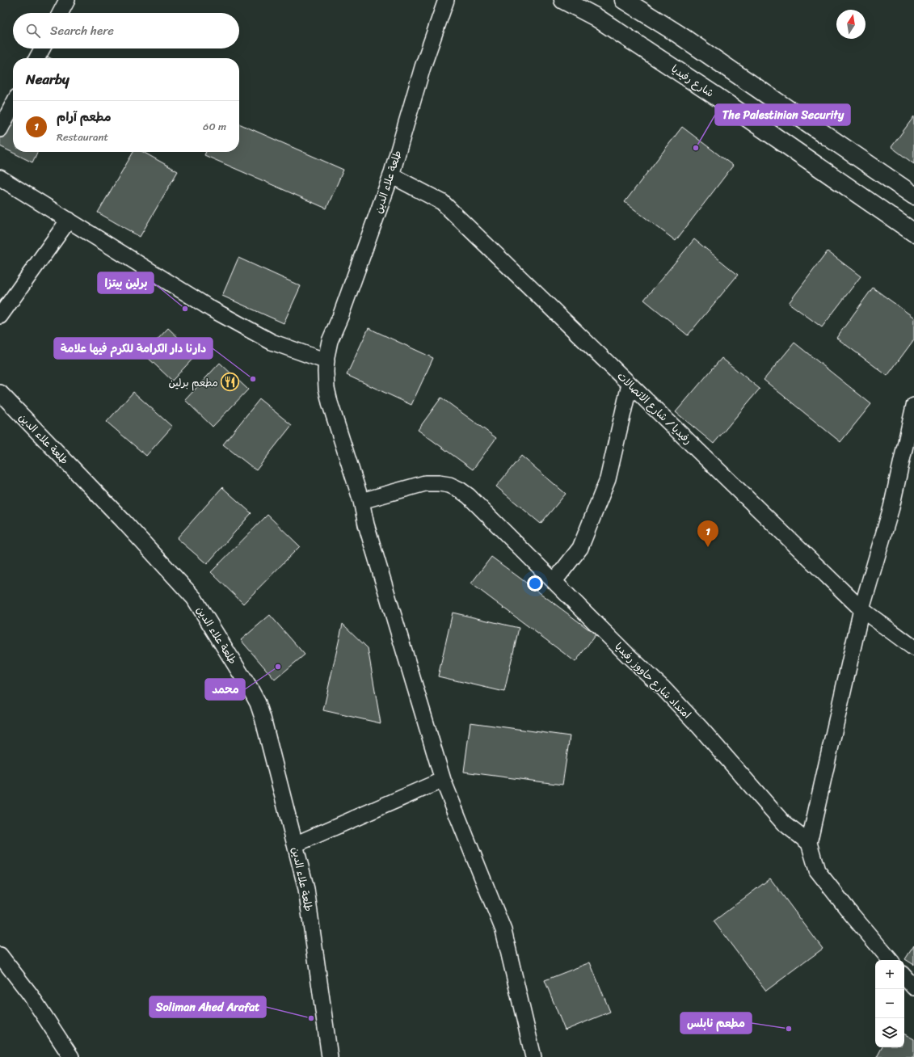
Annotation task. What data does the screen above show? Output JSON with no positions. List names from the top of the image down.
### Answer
{
  "streets": {
    "main road": ["شارع رفيديا"],
    "street": ["طلعة علاء الدين", "رفيديا / شارع الاتصالات", "امتداد شارع حاووز رفيديا"]
  },
  "crossings": [
    ["طلعة علاء الدين", "رفيديا / شارع الاتصالات"],
    ["طلعة علاء الدين", "امتداد شارع حاووز رفيديا"]
  ],
  "places": {
    "other": [
      "The Palestinian Security",
      "برلين بيتزا",
      "دارنا دار الكرامة للكرم فيها علامة",
      "محمد",
      "Soliman Ahed Arafat",
      "مطعم نابلس"
    ],
    "restaurant": ["مطعم برلين"]
  },
  "north": "top",
  "page": {
    "search": "Search here",
    "heading": "Nearby",
    "list": [
      {
        "mark": "1",
        "name": "مطعم آرام",
        "note": "Restaurant",
        "value": "60 m"
      }
    ],
    "pins": "1",
    "map_buttons": ["+", "−"]
  }
}
